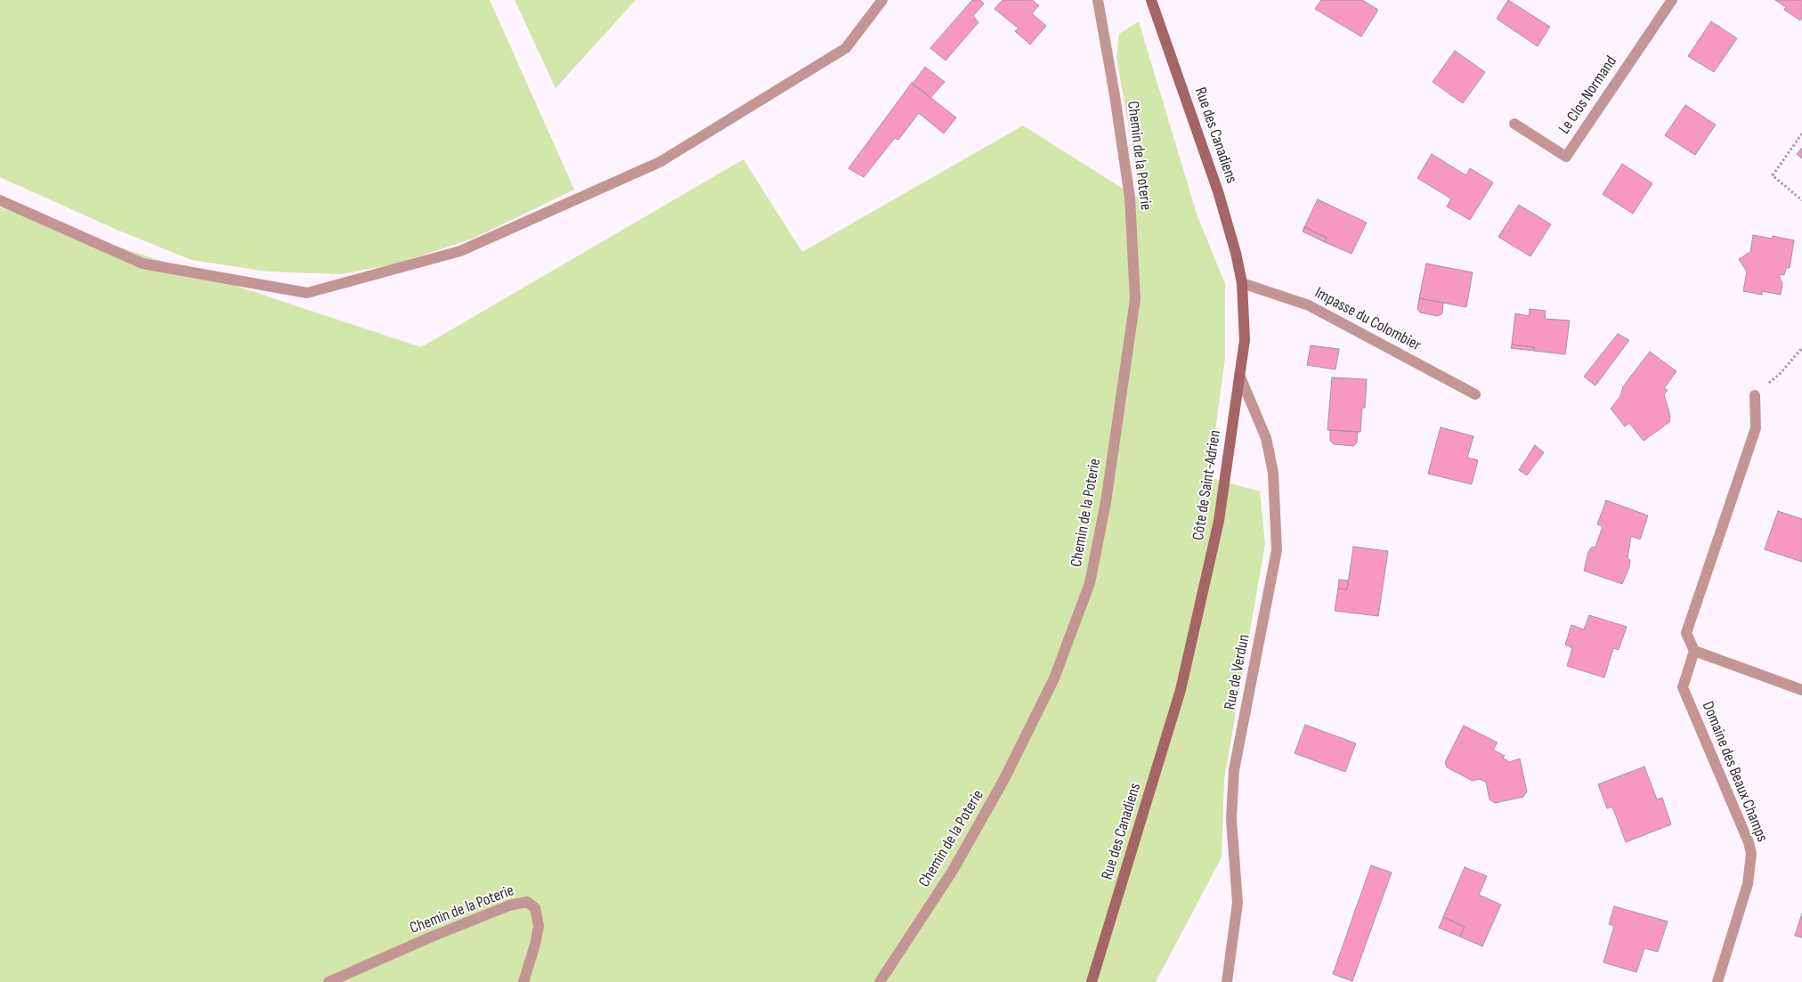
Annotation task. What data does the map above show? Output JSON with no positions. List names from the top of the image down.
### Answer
{
  "streets": {
    "main road": ["Rue des Canadiens", "Côte de Saint-Adrien"],
    "street": [
      "Le Clos Normand",
      "Chemin de la Poterie",
      "Impasse du Colombier",
      "Rue de Verdun",
      "Domaine des Beaux Champs"
    ]
  },
  "crossings": [
    ["Rue des Canadiens", "Impasse du Colombier"],
    ["Rue des Canadiens", "Côte de Saint-Adrien"],
    ["Impasse du Colombier", "Côte de Saint-Adrien"],
    ["Côte de Saint-Adrien", "Rue de Verdun"]
  ]
}
